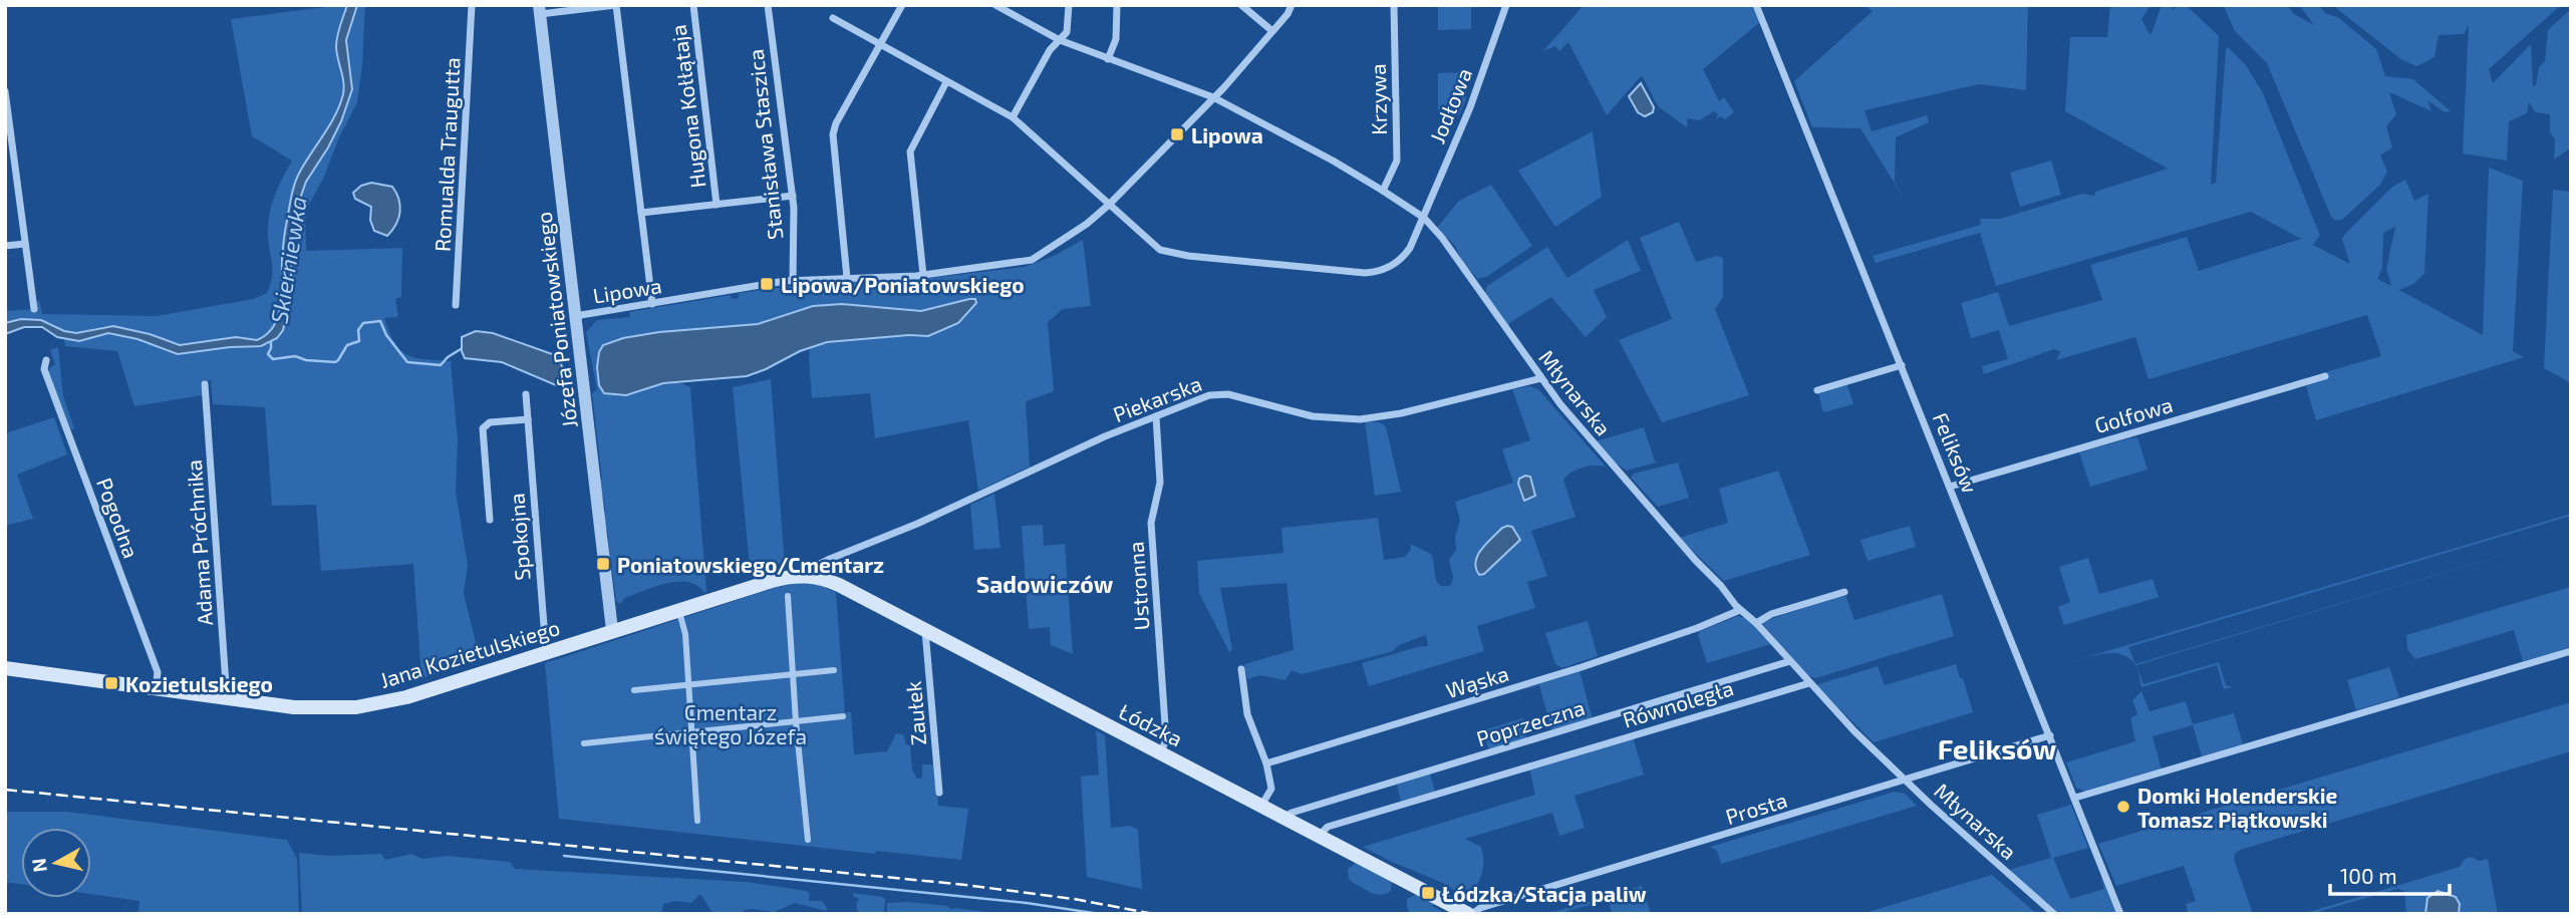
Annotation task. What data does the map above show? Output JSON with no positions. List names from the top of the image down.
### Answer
{
  "streets": {
    "main road": ["Jana Kozietulskiego", "Łódzka"],
    "street": [
      "Krzywa",
      "Jodłowa",
      "Hugona Kołłątaja",
      "Stanisława Staszica",
      "Romualda Traugutta",
      "Lipowa",
      "Józefa Poniatowskiego",
      "Młynarska",
      "Piekarska",
      "Golfowa",
      "Feliksów",
      "Pogodna",
      "Spokojna",
      "Adama Próchnika",
      "Ustronna",
      "Wąska",
      "Równoległa",
      "Zaułek",
      "Poprzeczna",
      "Prosta"
    ]
  },
  "crossings": [
    ["Krzywa", "Młynarska"],
    ["Jodłowa", "Lipowa"],
    ["Jodłowa", "Młynarska"],
    ["Stanisława Staszica", "Lipowa"],
    ["Lipowa", "Józefa Poniatowskiego"],
    ["Lipowa", "Młynarska"],
    ["Józefa Poniatowskiego", "Jana Kozietulskiego"],
    ["Młynarska", "Piekarska"],
    ["Młynarska", "Wąska"],
    ["Młynarska", "Równoległa"],
    ["Młynarska", "Poprzeczna"],
    ["Młynarska", "Prosta"],
    ["Piekarska", "Ustronna"],
    ["Piekarska", "Jana Kozietulskiego"],
    ["Piekarska", "Łódzka"],
    ["Golfowa", "Feliksów"],
    ["Feliksów", "Prosta"],
    ["Pogodna", "Jana Kozietulskiego"],
    ["Spokojna", "Jana Kozietulskiego"],
    ["Adama Próchnika", "Jana Kozietulskiego"],
    ["Ustronna", "Łódzka"],
    ["Jana Kozietulskiego", "Łódzka"],
    ["Równoległa", "Łódzka"],
    ["Zaułek", "Łódzka"],
    ["Poprzeczna", "Łódzka"],
    ["Łódzka", "Prosta"]
  ],
  "districts": ["Sadowiczów", "Feliksów"],
  "water": ["Skierniewka"],
  "parks": ["Cmentarz świętego Józefa"],
  "places": {
    "transit": [
      "Lipowa",
      "Lipowa/Poniatowskiego",
      "Poniatowskiego/Cmentarz",
      "Kozietulskiego",
      "Łódzka/Stacja paliw"
    ],
    "other": ["Domki Holenderskie Tomasz Piątkowski"]
  },
  "scale_bar": "100 m",
  "north": "left"
}
